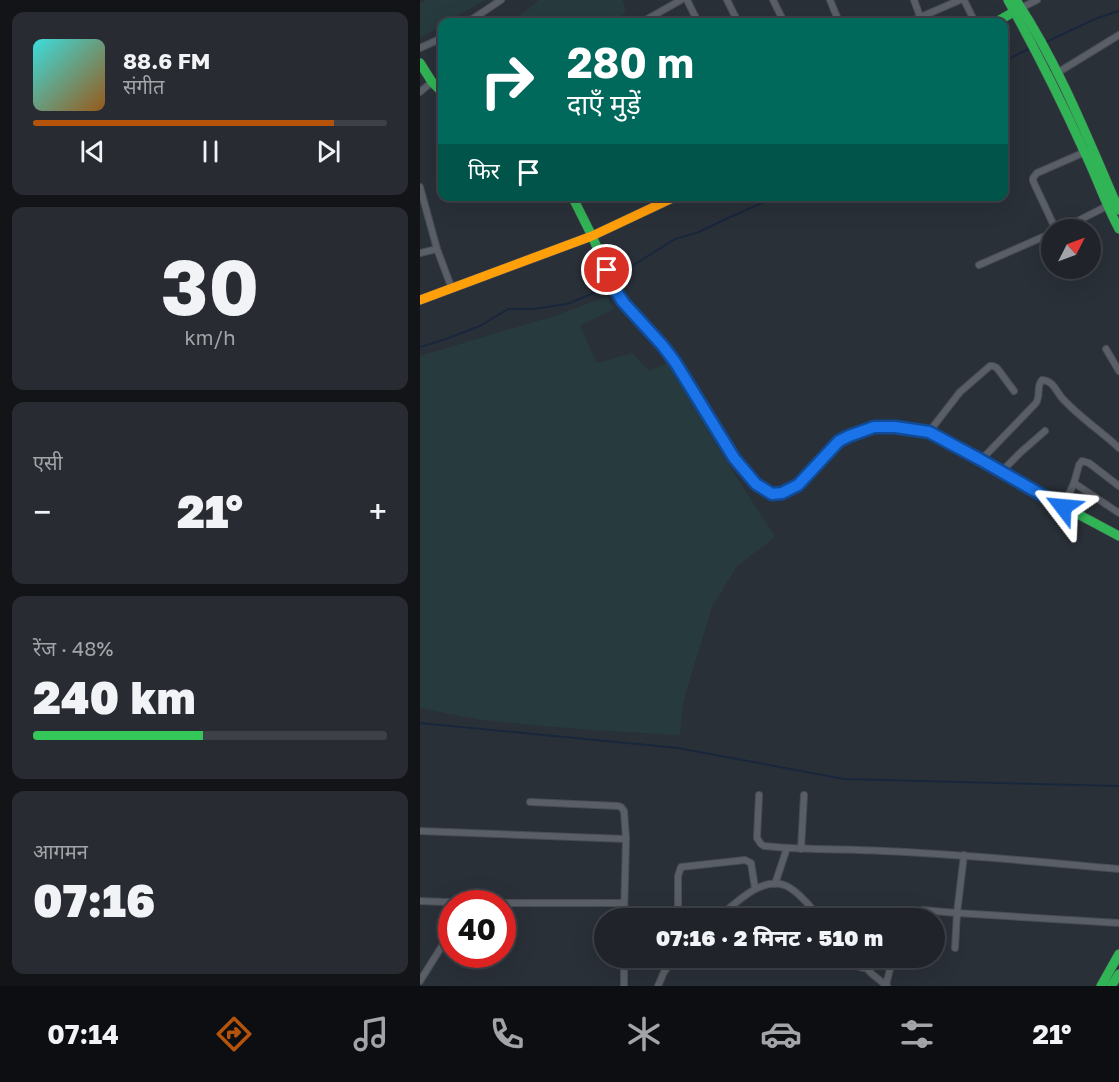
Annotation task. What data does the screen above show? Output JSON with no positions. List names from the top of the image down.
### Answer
{
  "north": "top right",
  "page": {
    "turn": ["280 m", "दाएँ मुड़ें"],
    "song": ["88.6 FM", "संगीत"],
    "then": "फिर",
    "tile": [
      ["30", "km/h"],
      "एसी",
      ["रेंज · 48%", "240 km"],
      ["आगमन", "07:16"]
    ],
    "heat": ["−", "21°", "+"],
    "limit": "40",
    "trip": "07:16 · 2 मिनट · 510 m",
    "tabs": ["07:14", "21°"]
  }
}
